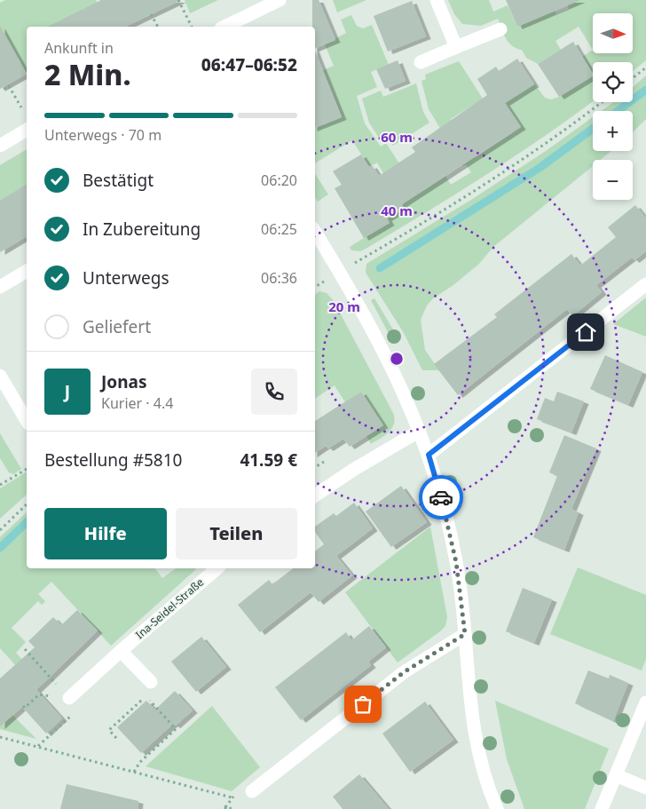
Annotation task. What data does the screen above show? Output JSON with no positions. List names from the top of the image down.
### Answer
{
  "streets": {
    "street": ["Ina-Seidel-Straße"]
  },
  "north": "right",
  "page": {
    "map_buttons": ["+", "−"],
    "heading": ["2 Min.", "Ankunft in", "06:47–06:52"],
    "panel": [
      "Jonas",
      "Kurier · 4.4",
      "Bestellung #5810",
      "41.59 €"
    ],
    "bar": "Unterwegs · 70 m",
    "list": [
      ["Bestätigt", "06:20"],
      ["In Zubereitung", "06:25"],
      ["Unterwegs", "06:36"],
      "Geliefert"
    ],
    "round": "J",
    "buttons": ["Hilfe", "Teilen"]
  },
  "rings": ["60 m", "40 m", "20 m"]
}
